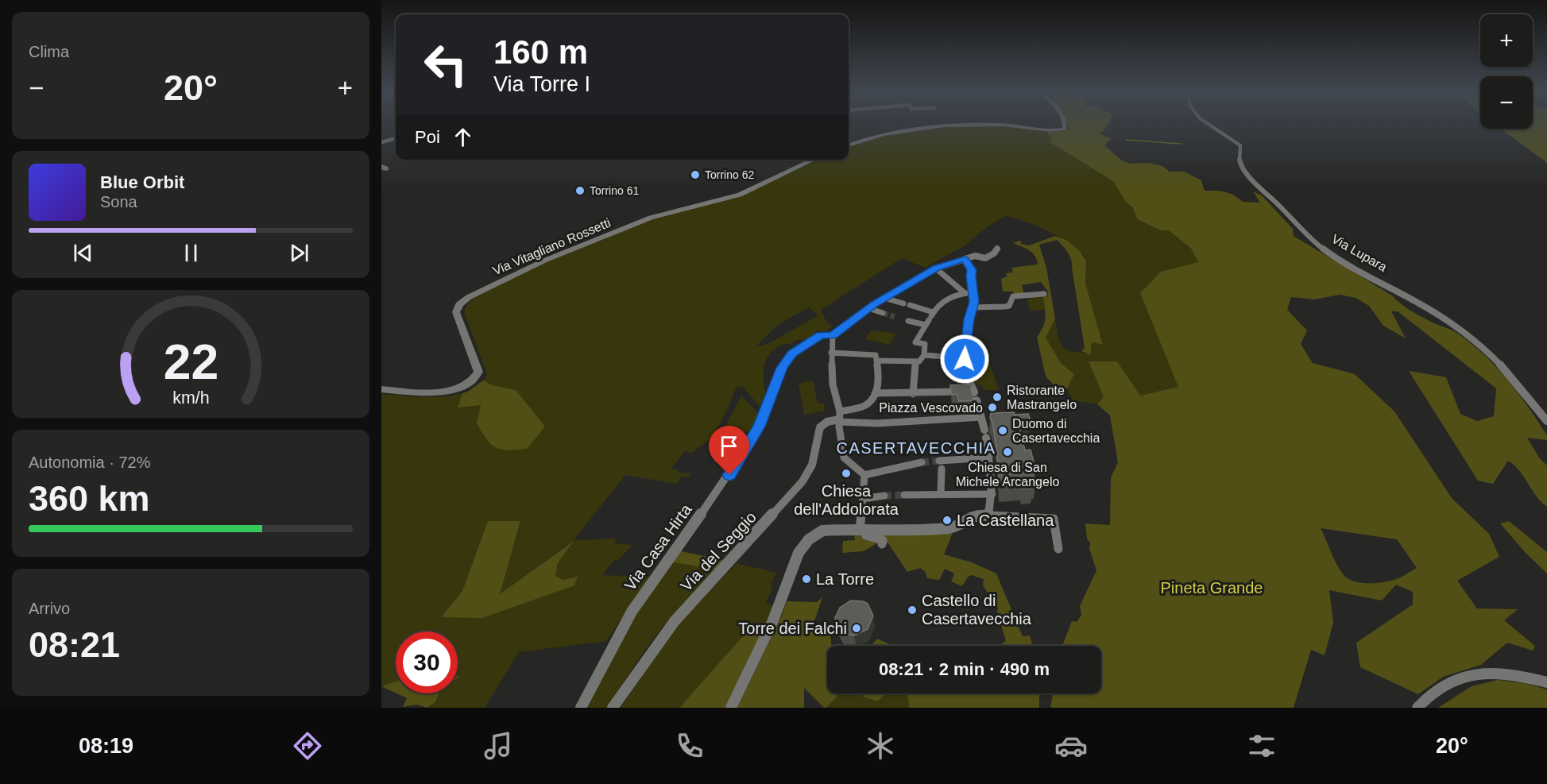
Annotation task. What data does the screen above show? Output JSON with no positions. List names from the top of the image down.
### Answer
{
  "streets": {
    "street": [
      "Via Vitagliano Rossetti",
      "Via Lupara",
      "Via Casa Hirta",
      "Via del Seggio"
    ]
  },
  "districts": ["CASERTAVECCHIA"],
  "parks": ["Pineta Grande"],
  "places": [
    "Torrino 62",
    "Torrino 61",
    "Ristorante Mastrangelo",
    "Piazza Vescovado",
    "Duomo di Casertavecchia",
    "Chiesa di San Michele Arcangelo",
    "Chiesa dell'Addolorata",
    "La Castellana",
    "La Torre",
    "Castello di Casertavecchia",
    "Torre dei Falchi"
  ],
  "page": {
    "tile": [
      "Clima",
      ["Autonomia · 72%", "360 km"],
      ["Arrivo", "08:21"]
    ],
    "map_buttons": ["+", "−"],
    "turn": ["160 m", "Via Torre I"],
    "heat": ["−", "20°", "+"],
    "then": "Poi",
    "song": ["Blue Orbit", "Sona"],
    "limit": "30",
    "trip": "08:21 · 2 min · 490 m",
    "tabs": ["08:19", "20°"],
    "gauge": ["22", "km/h"]
  }
}
